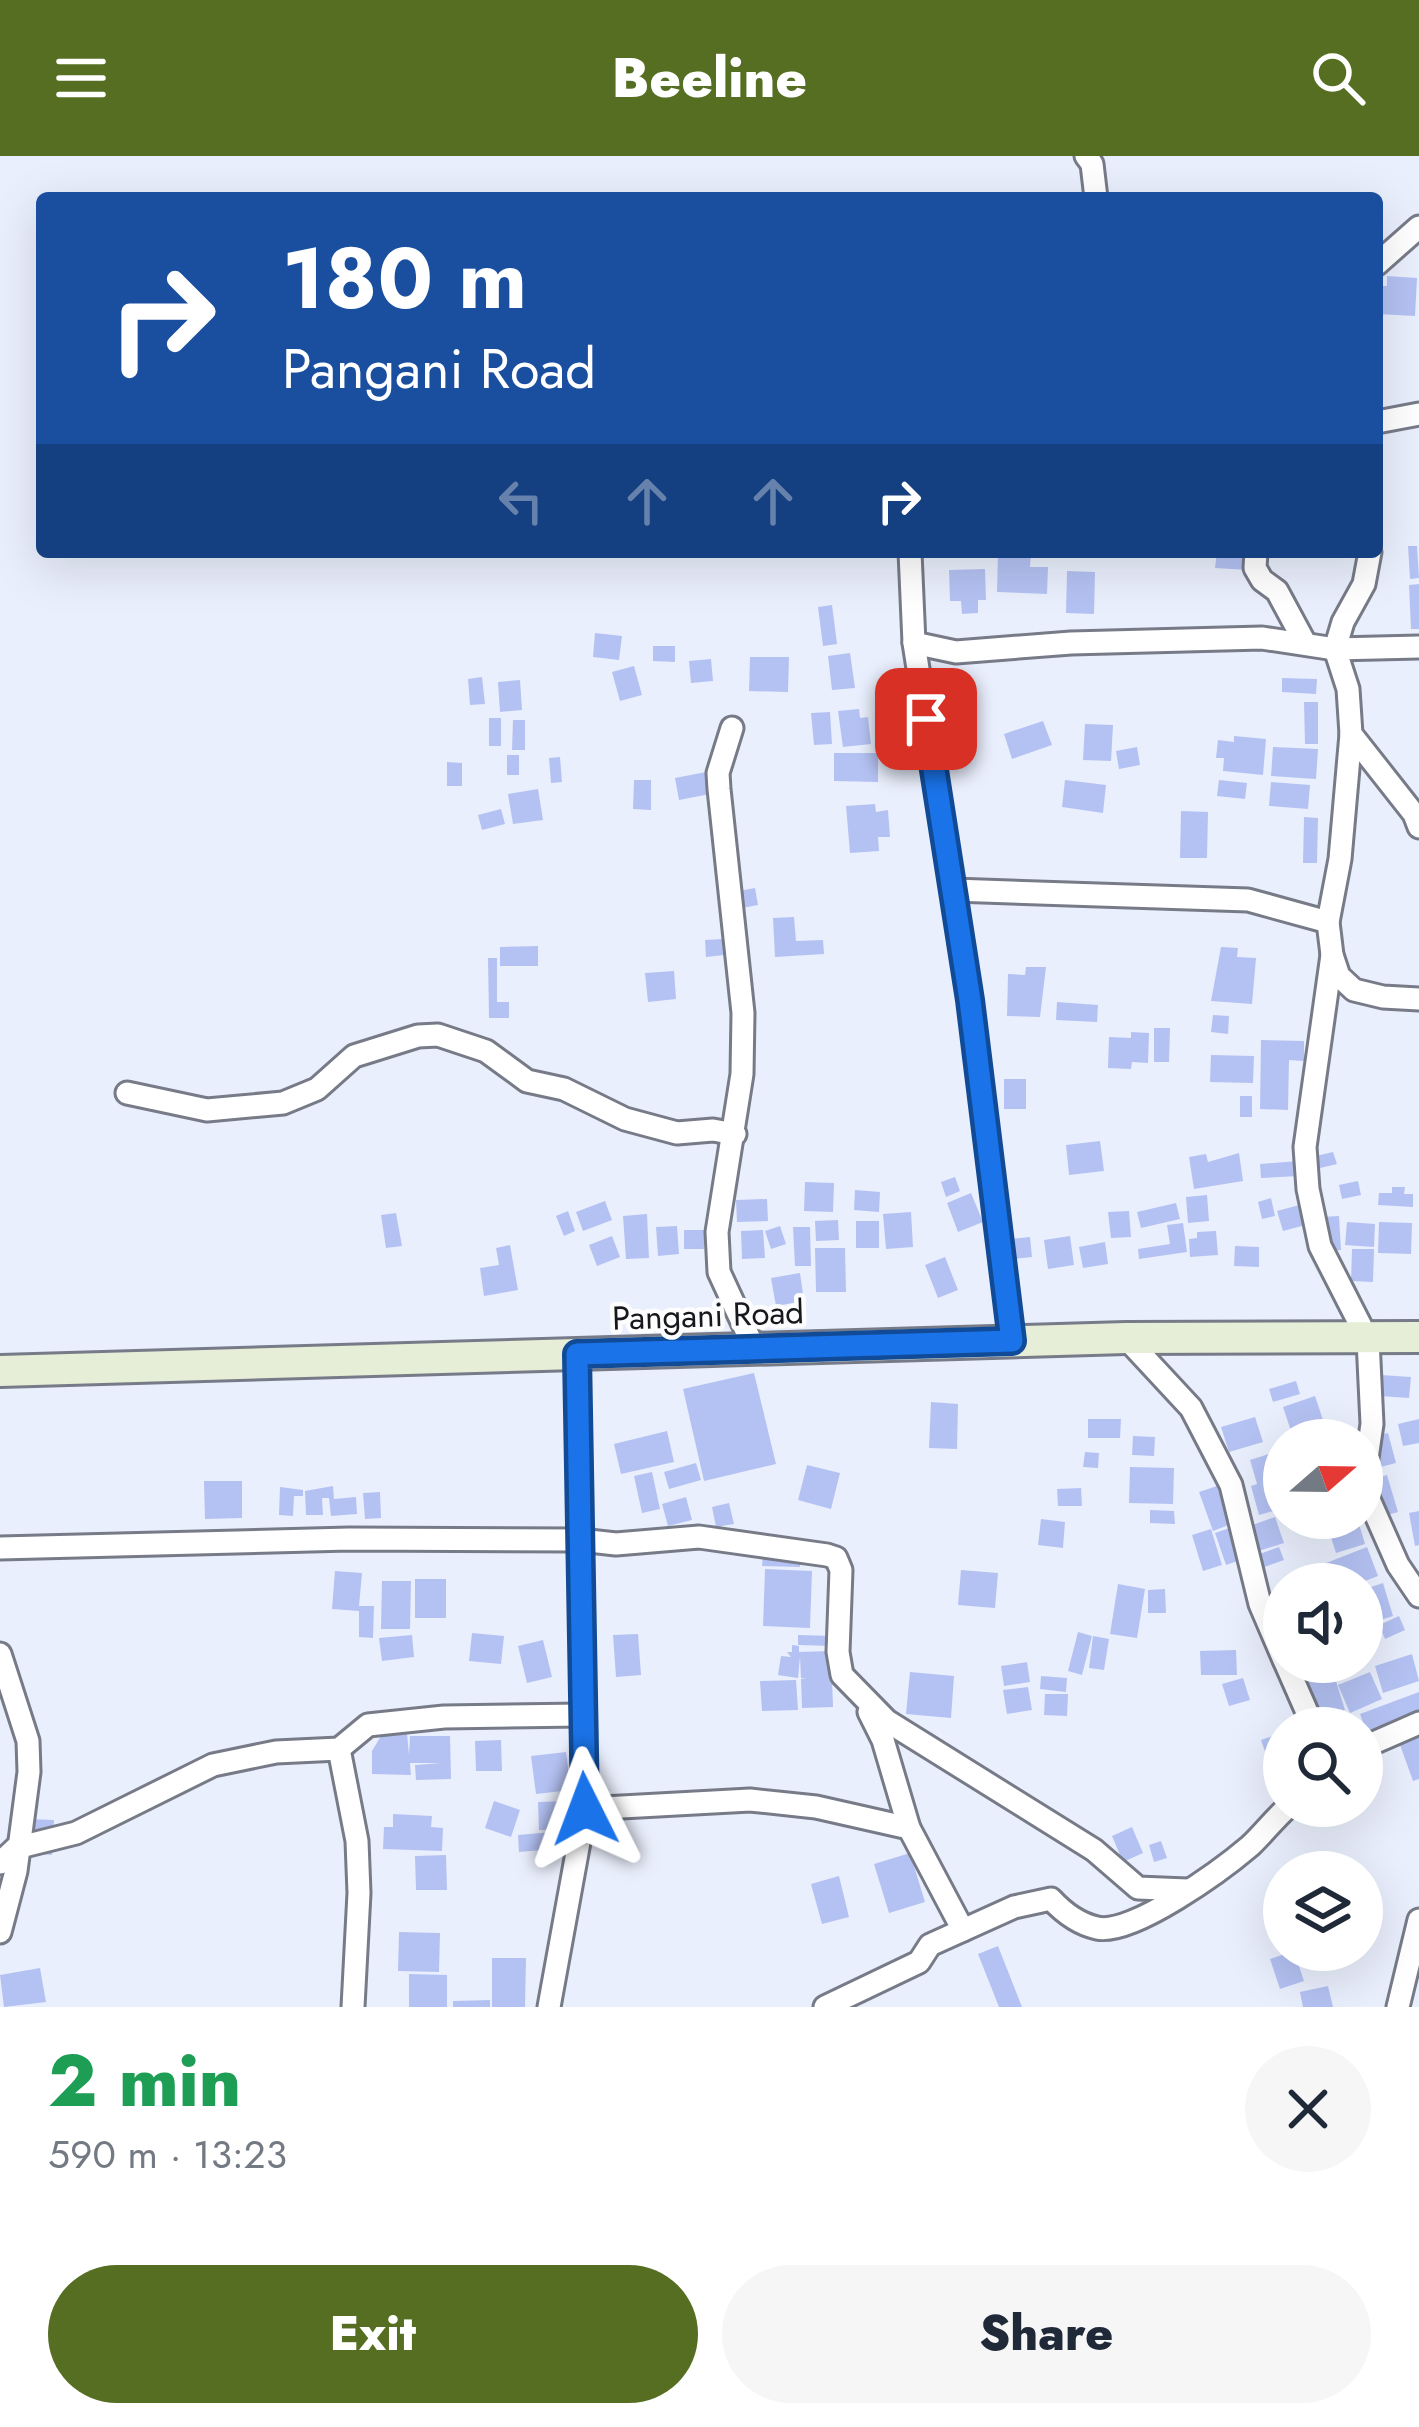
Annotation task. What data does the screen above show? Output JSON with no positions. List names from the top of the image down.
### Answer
{
  "streets": {
    "main road": ["Pangani Road"]
  },
  "north": "right",
  "page": {
    "header": "Beeline",
    "turn": ["180 m", "Pangani Road"],
    "heading": ["2 min", "590 m · 13:23"],
    "buttons": ["Exit", "Share"]
  }
}
